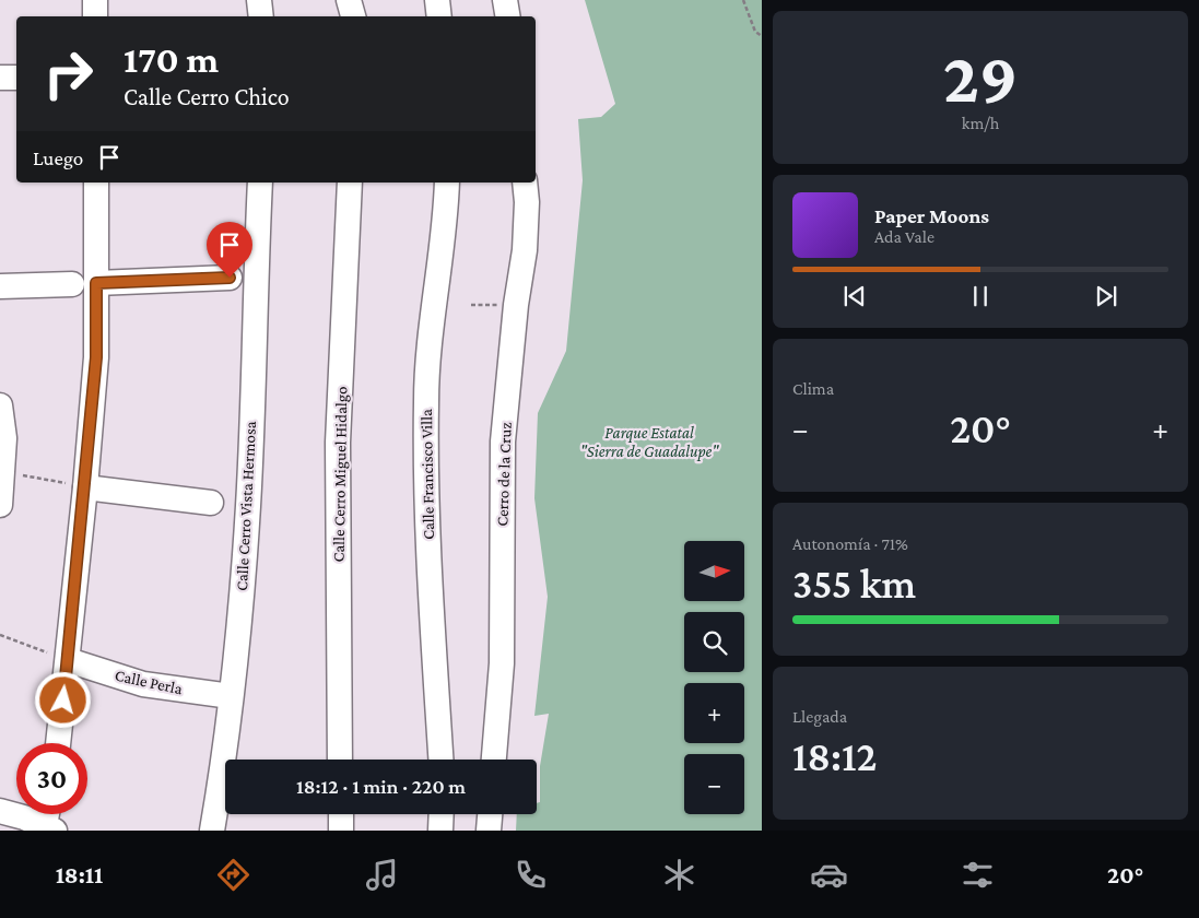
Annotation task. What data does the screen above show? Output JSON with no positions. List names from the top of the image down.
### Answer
{
  "streets": {
    "street": [
      "Calle Cerro Miguel Hidalgo",
      "Calle Francisco Villa",
      "Cerro de la Cruz",
      "Calle Cerro Vista Hermosa",
      "Calle Perla"
    ]
  },
  "crossings": [
    ["Calle Cerro Vista Hermosa", "Calle Perla"]
  ],
  "parks": ["Parque Estatal \"Sierra de Guadalupe\""],
  "north": "right",
  "page": {
    "tile": [
      ["29", "km/h"],
      "Clima",
      ["Autonomía · 71%", "355 km"],
      ["Llegada", "18:12"]
    ],
    "turn": ["170 m", "Calle Cerro Chico"],
    "then": "Luego",
    "song": ["Paper Moons", "Ada Vale"],
    "heat": ["−", "20°", "+"],
    "map_buttons": ["+", "−"],
    "limit": "30",
    "trip": "18:12 · 1 min · 220 m",
    "tabs": ["18:11", "20°"]
  }
}
